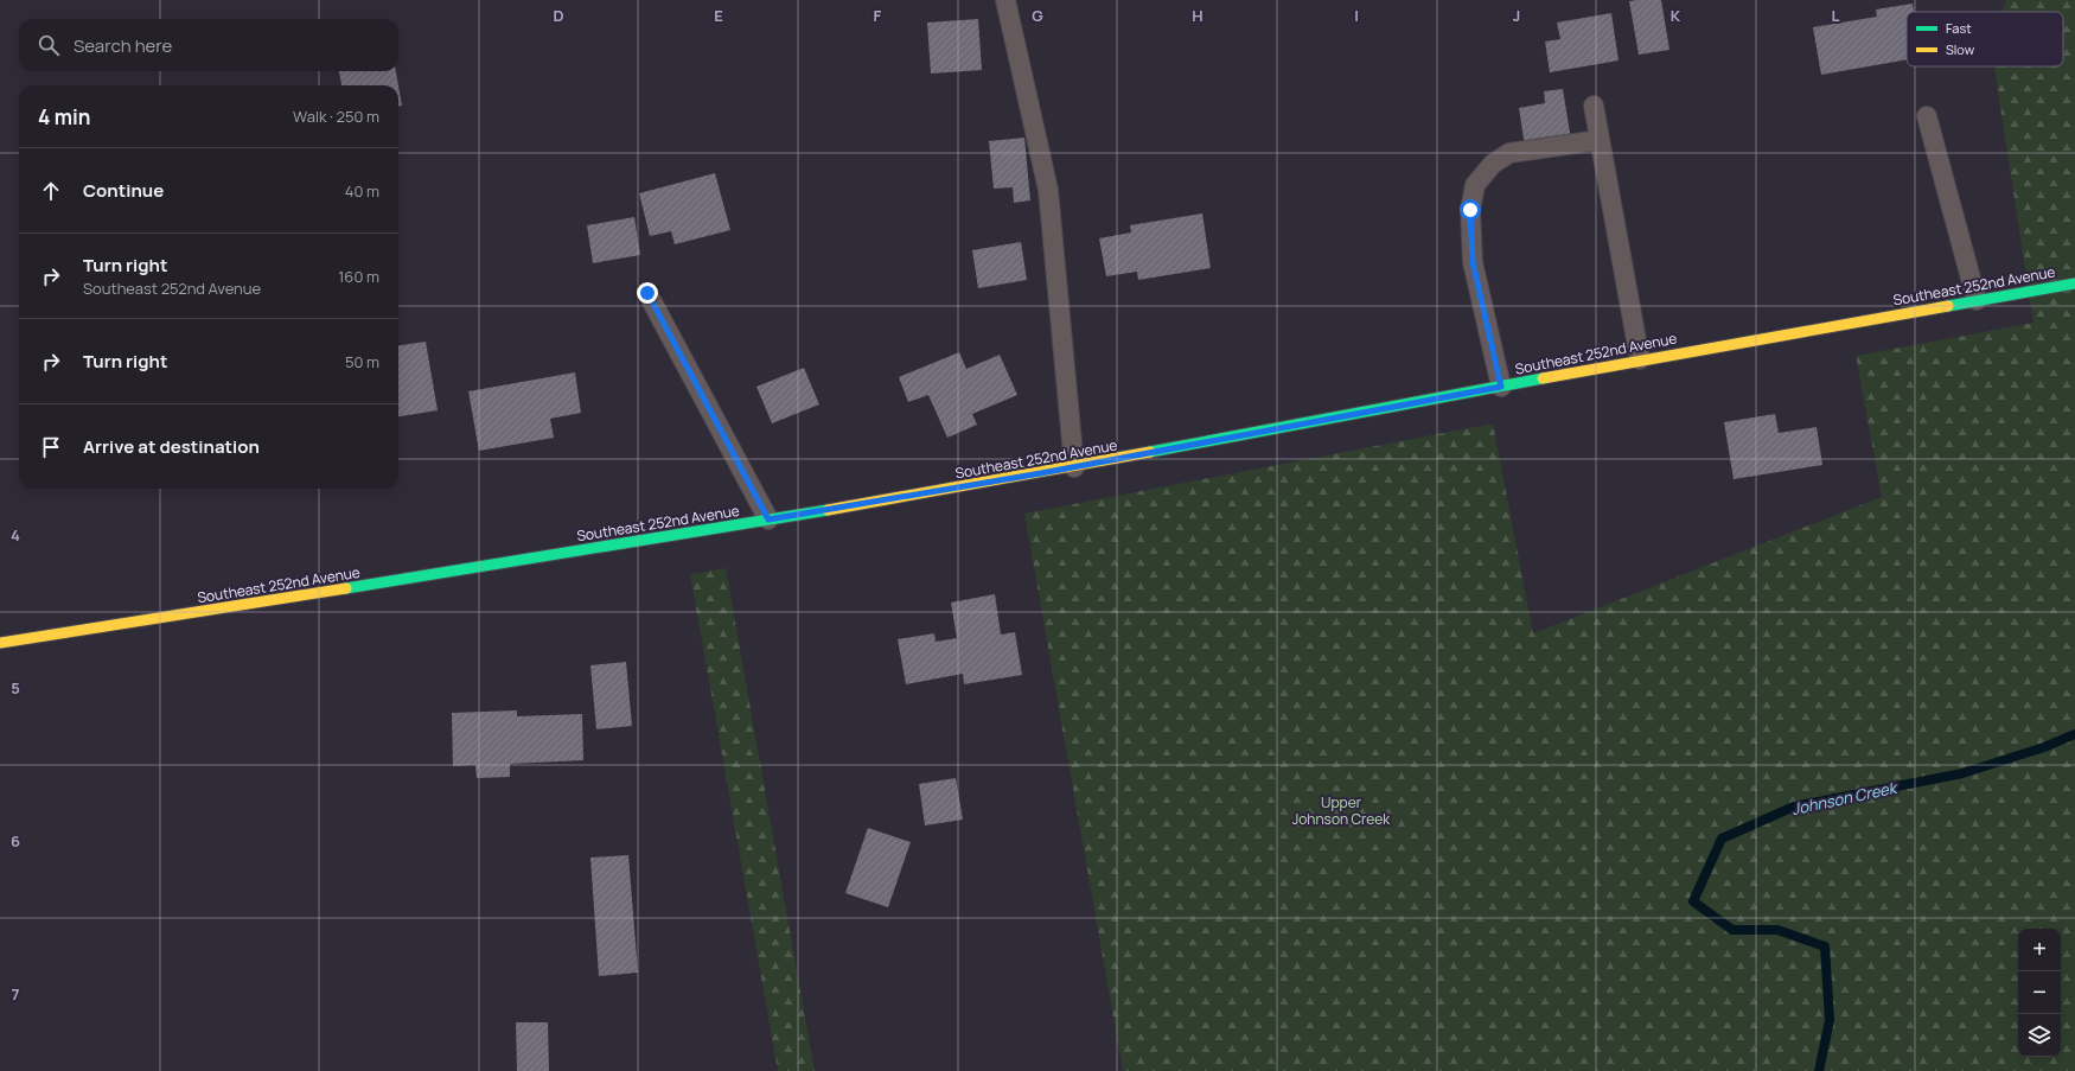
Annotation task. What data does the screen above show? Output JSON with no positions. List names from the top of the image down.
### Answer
{
  "streets": {
    "street": ["Southeast 252nd Avenue"]
  },
  "water": ["Johnson Creek"],
  "parks": ["Upper Johnson Creek"],
  "legend": ["Fast", "Slow"],
  "page": {
    "search": "Search here",
    "heading": ["4 min", "Walk · 250 m"],
    "list": [
      ["Continue", "40 m"],
      ["Turn right", "Southeast 252nd Avenue", "160 m"],
      ["Turn right", "50 m"],
      "Arrive at destination"
    ],
    "map_buttons": ["+", "−"]
  },
  "grid": {
    "columns": [
      "D",
      "E",
      "F",
      "G",
      "H",
      "I",
      "J",
      "K",
      "L"
    ],
    "rows": [
      "4",
      "5",
      "6",
      "7"
    ]
  }
}
